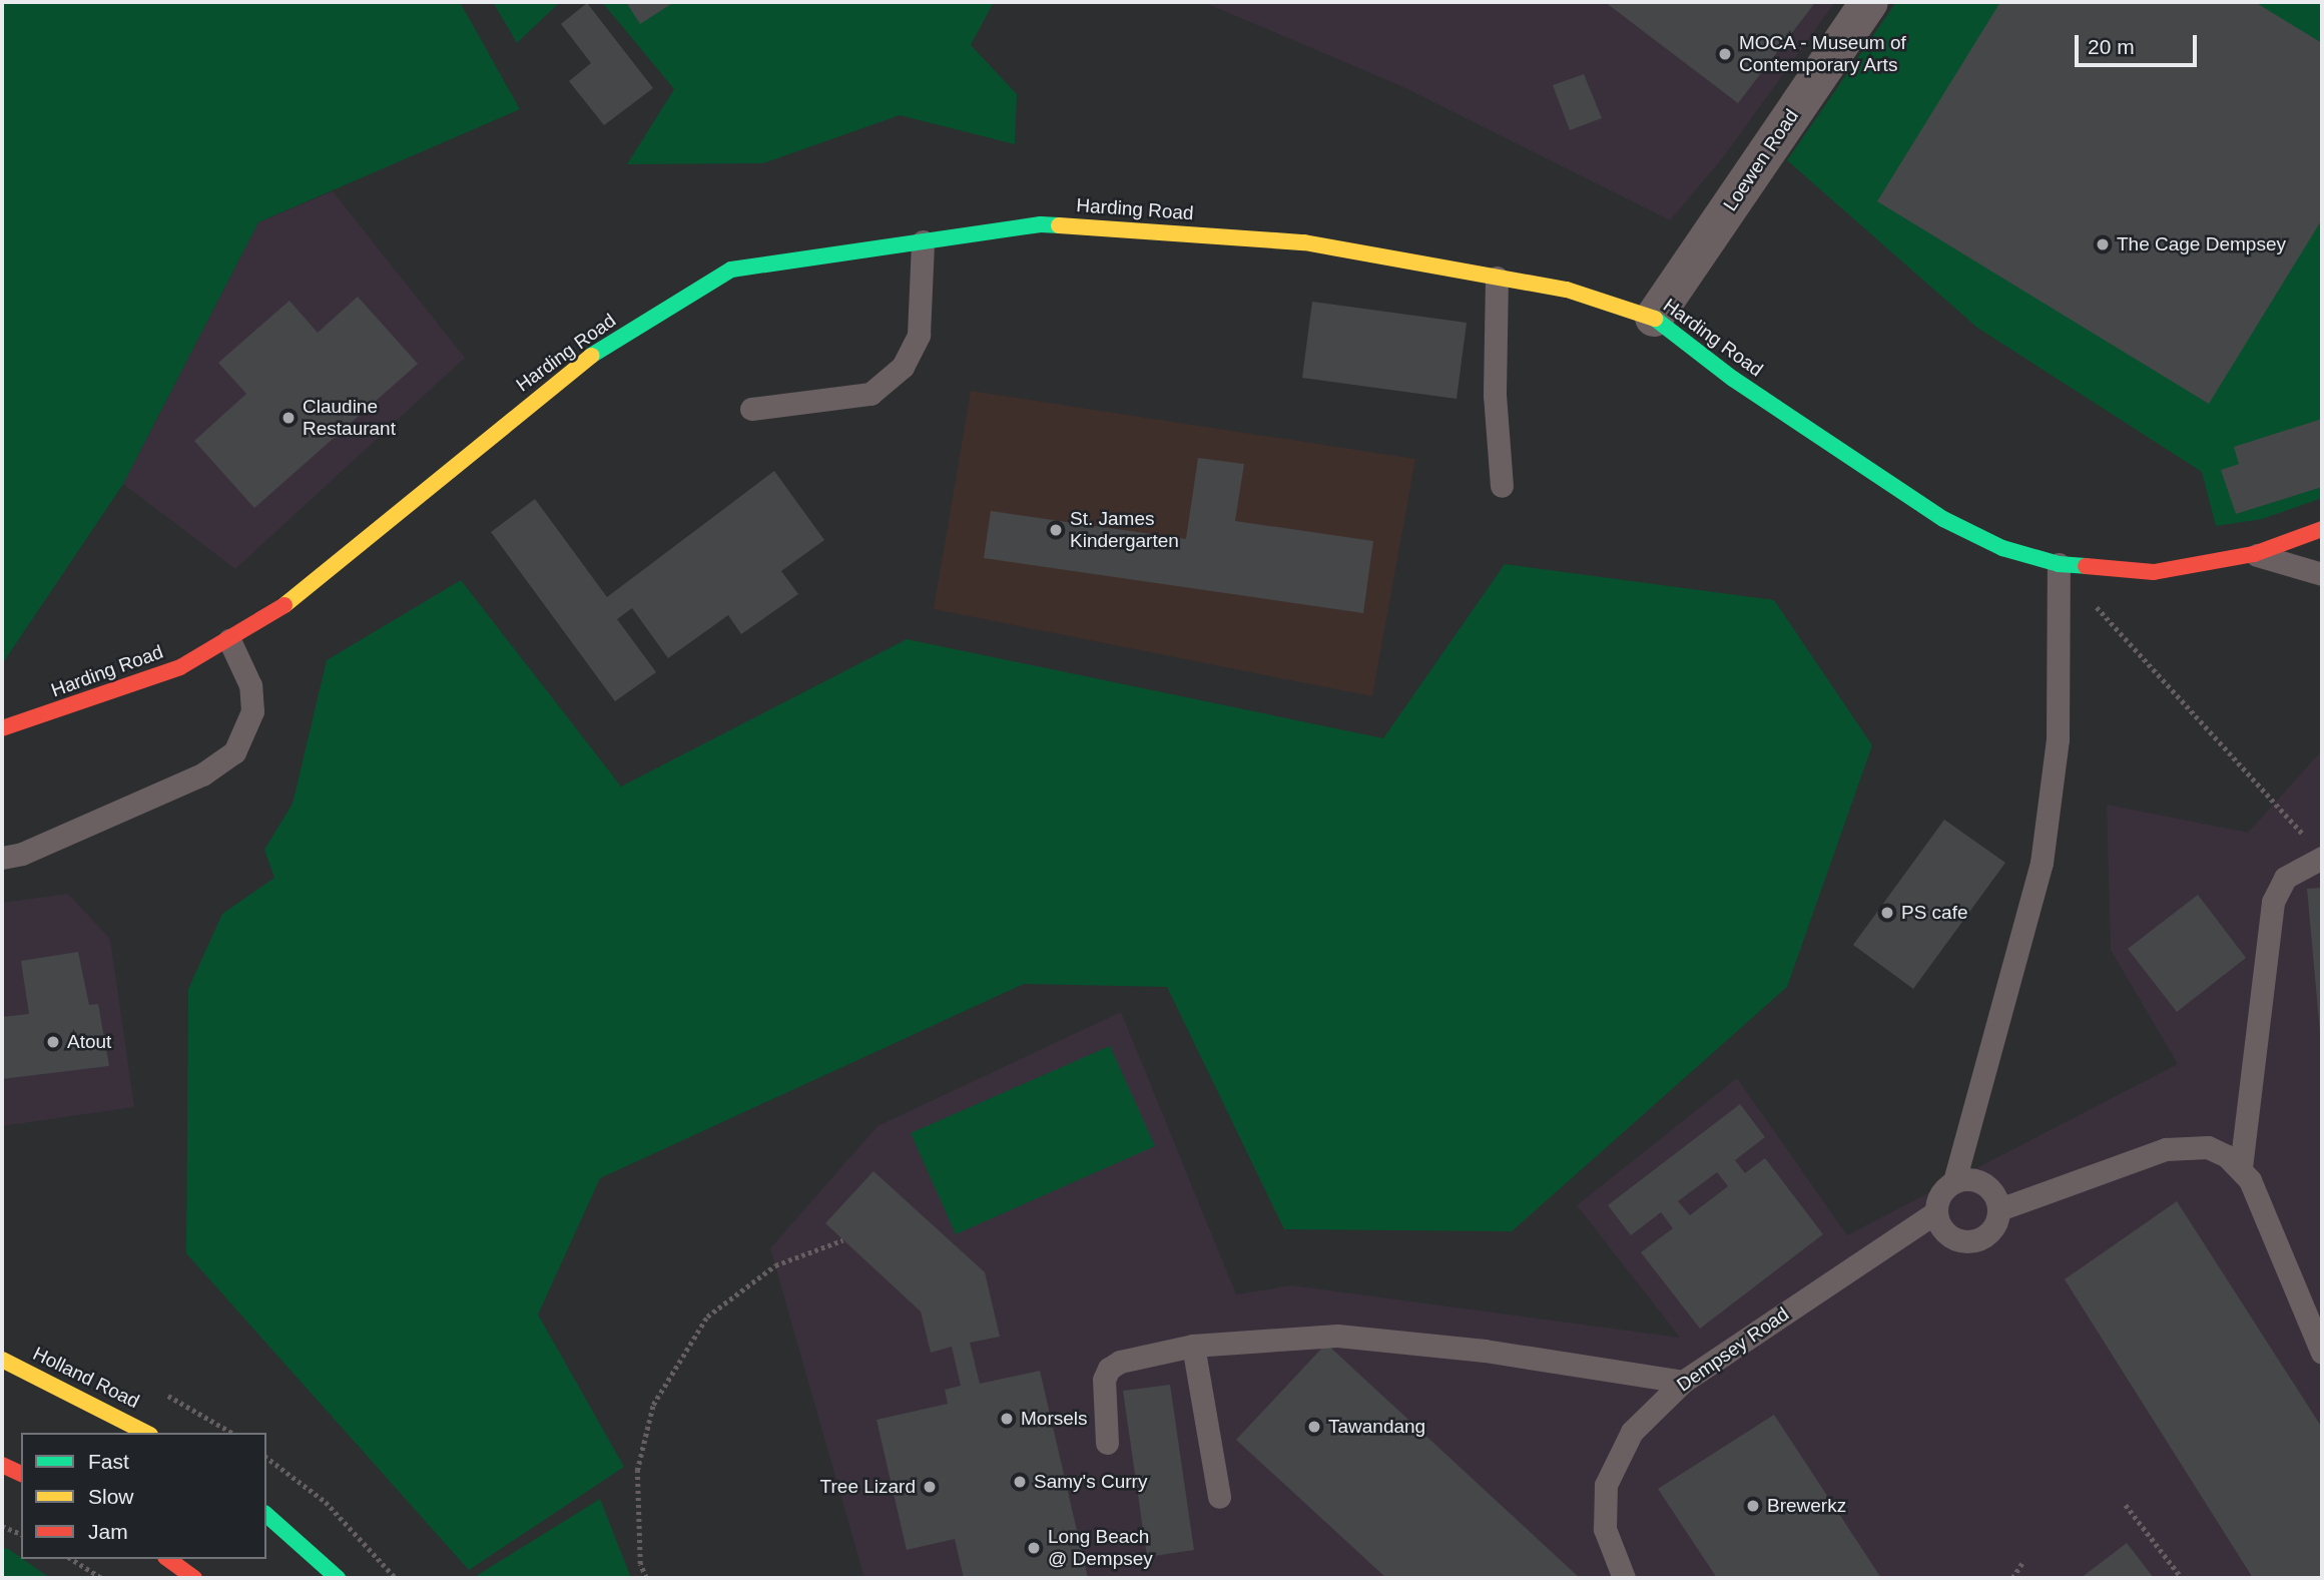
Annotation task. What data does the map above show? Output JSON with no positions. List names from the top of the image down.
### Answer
{
  "streets": {
    "street": ["Loewen Road", "Harding Road", "Holland Road"],
    "lane": ["Dempsey Road"]
  },
  "crossings": [
    ["Loewen Road", "Harding Road"]
  ],
  "places": [
    "MOCA - Museum of Contemporary Arts",
    "The Cage Dempsey",
    "Claudine Restaurant",
    "St. James Kindergarten",
    "PS cafe",
    "Atout",
    "Morsels",
    "Tawandang",
    "Samy's Curry",
    "Tree Lizard",
    "Brewerkz",
    "Long Beach @ Dempsey"
  ],
  "legend": ["Fast", "Slow", "Jam"],
  "scale_bar": "20 m"
}
